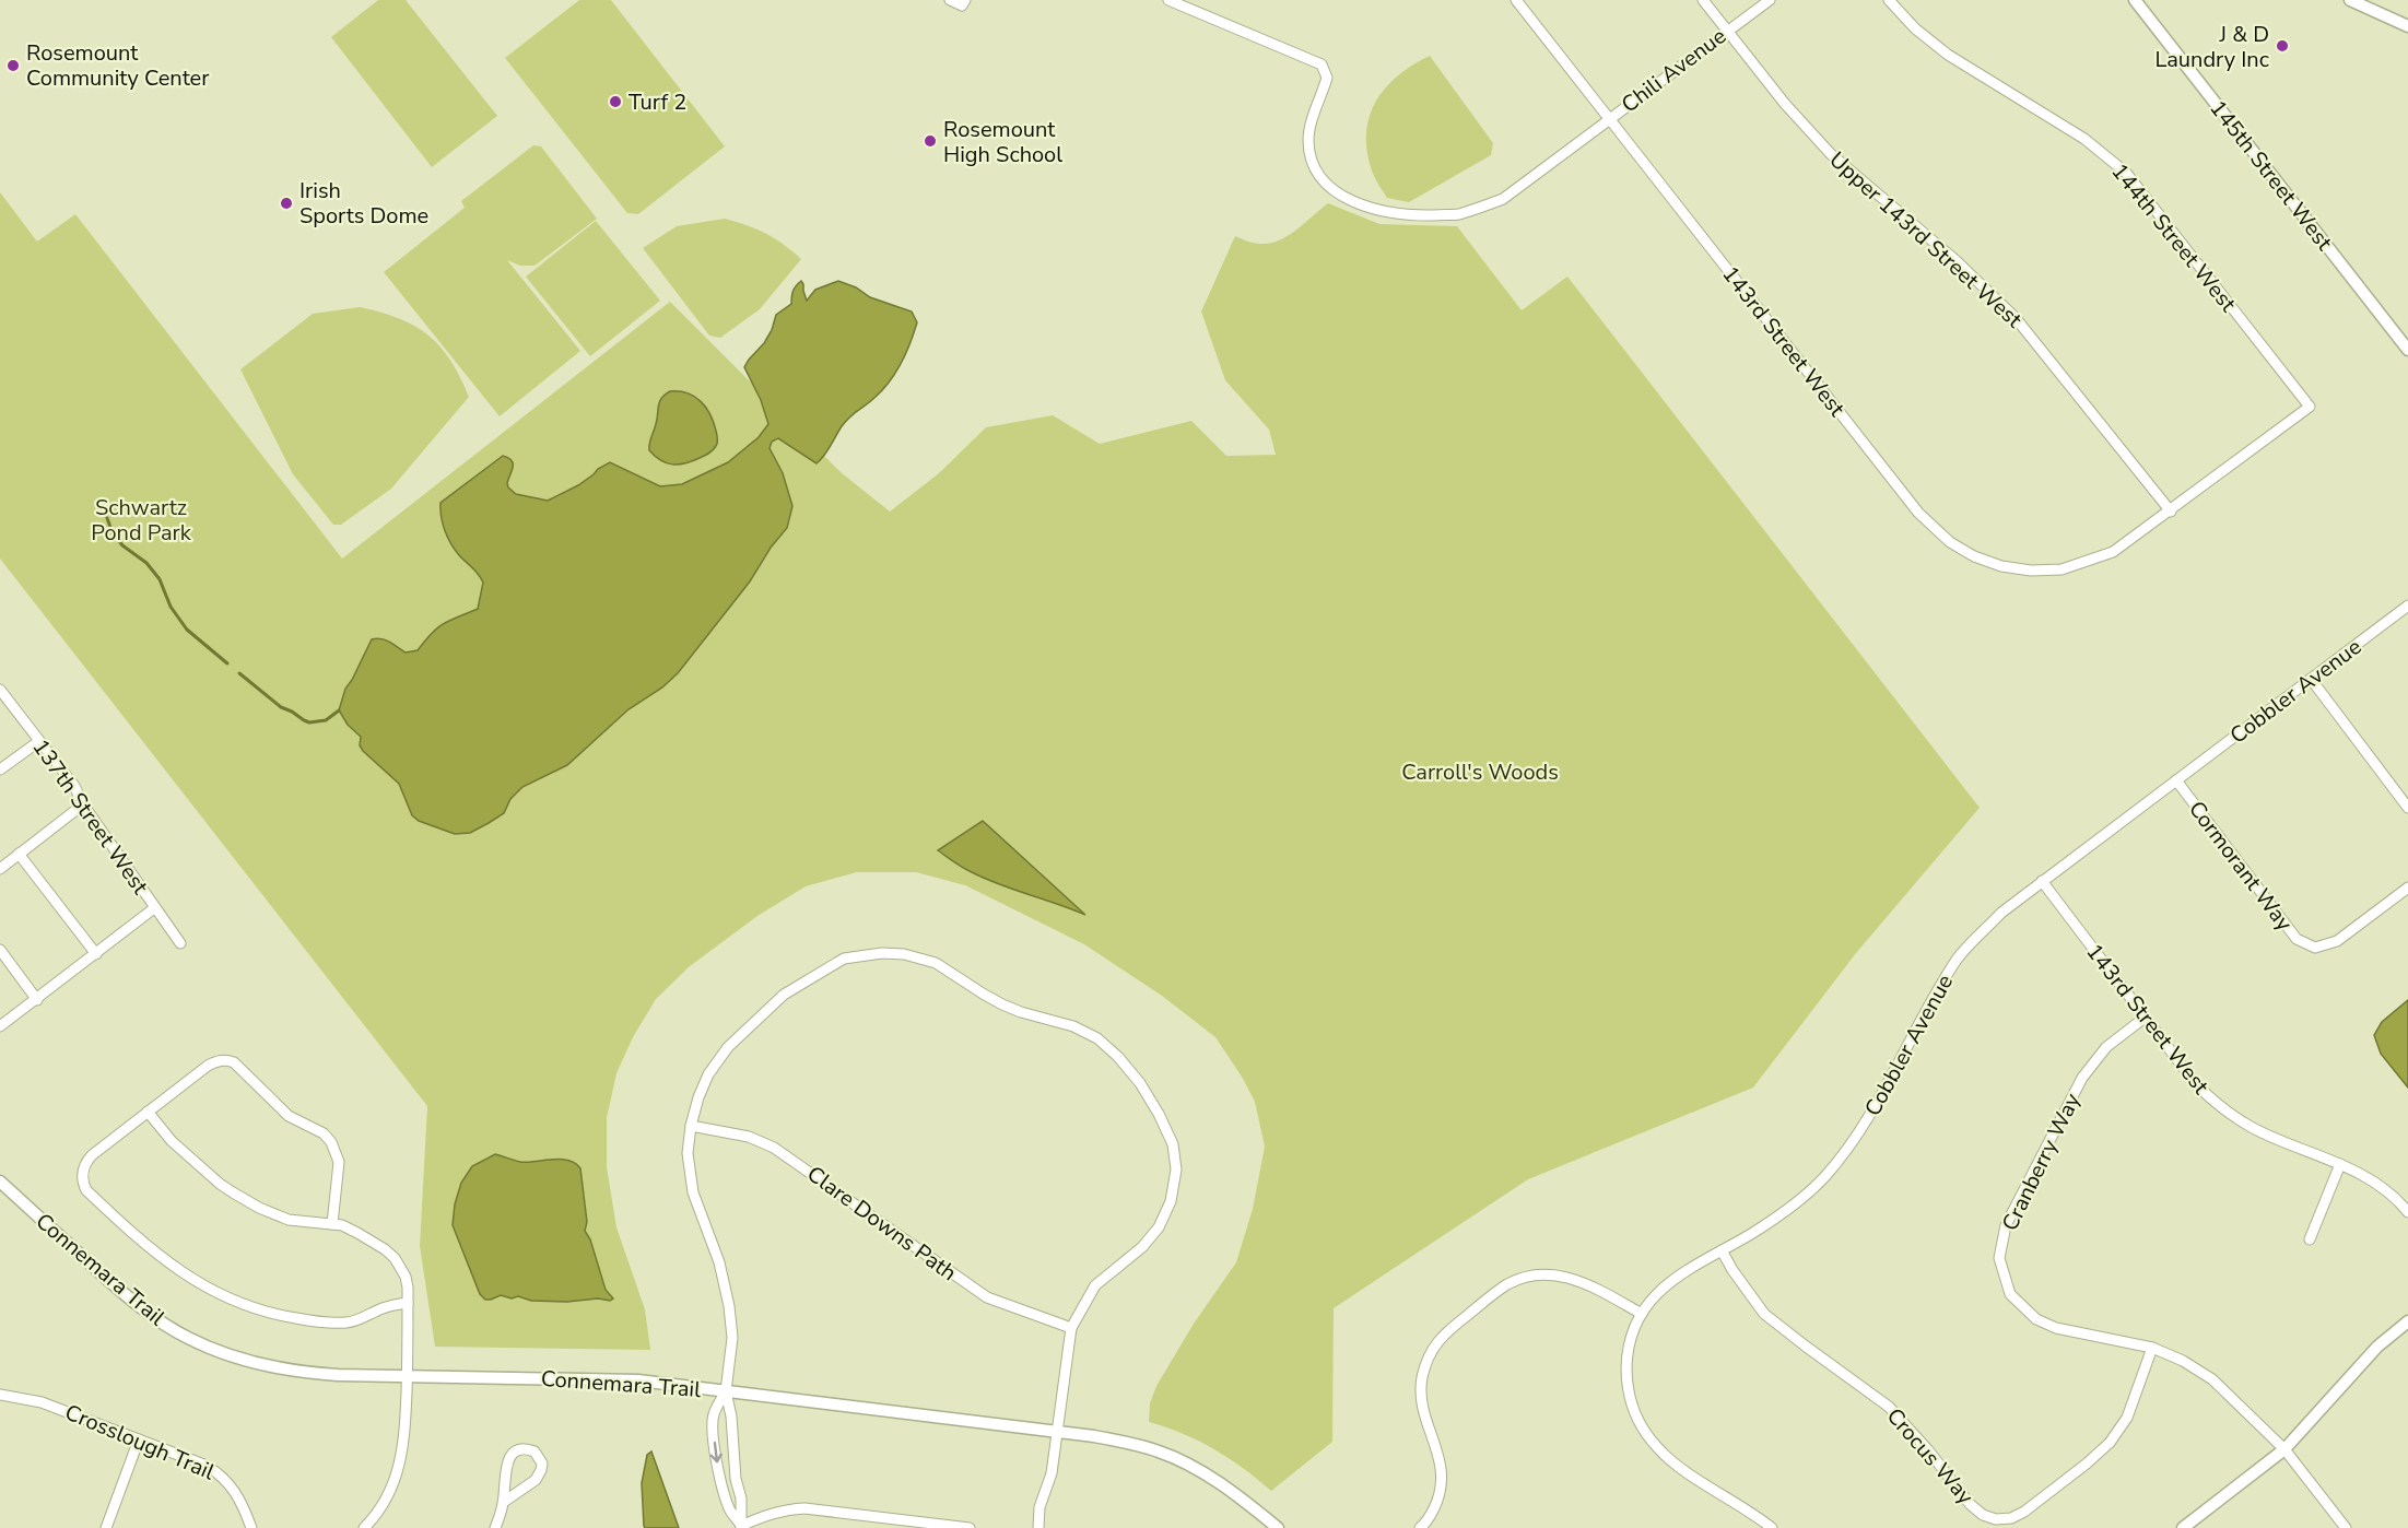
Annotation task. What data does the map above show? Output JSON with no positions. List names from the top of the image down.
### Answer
{
  "streets": {
    "street": [
      "Chili Avenue",
      "145th Street West",
      "144th Street West",
      "Upper 143rd Street West",
      "143rd Street West",
      "Cobbler Avenue",
      "137th Street West",
      "Cormorant Way",
      "Cranberry Way",
      "Clare Downs Path",
      "Connemara Trail",
      "Crosslough Trail",
      "Crocus Way"
    ]
  },
  "crossings": [
    ["Chili Avenue", "Upper 143rd Street West"],
    ["Chili Avenue", "143rd Street West"],
    ["144th Street West", "143rd Street West"],
    ["Upper 143rd Street West", "143rd Street West"],
    ["143rd Street West", "Cobbler Avenue"],
    ["143rd Street West", "Cranberry Way"],
    ["Cobbler Avenue", "Cormorant Way"],
    ["Cobbler Avenue", "Crocus Way"],
    ["Cranberry Way", "Crocus Way"]
  ],
  "parks": ["Schwartz Pond Park", "Carroll's Woods"],
  "places": [
    "J & D Laundry Inc",
    "Rosemount Community Center",
    "Turf 2",
    "Rosemount High School",
    "Irish Sports Dome"
  ]
}
